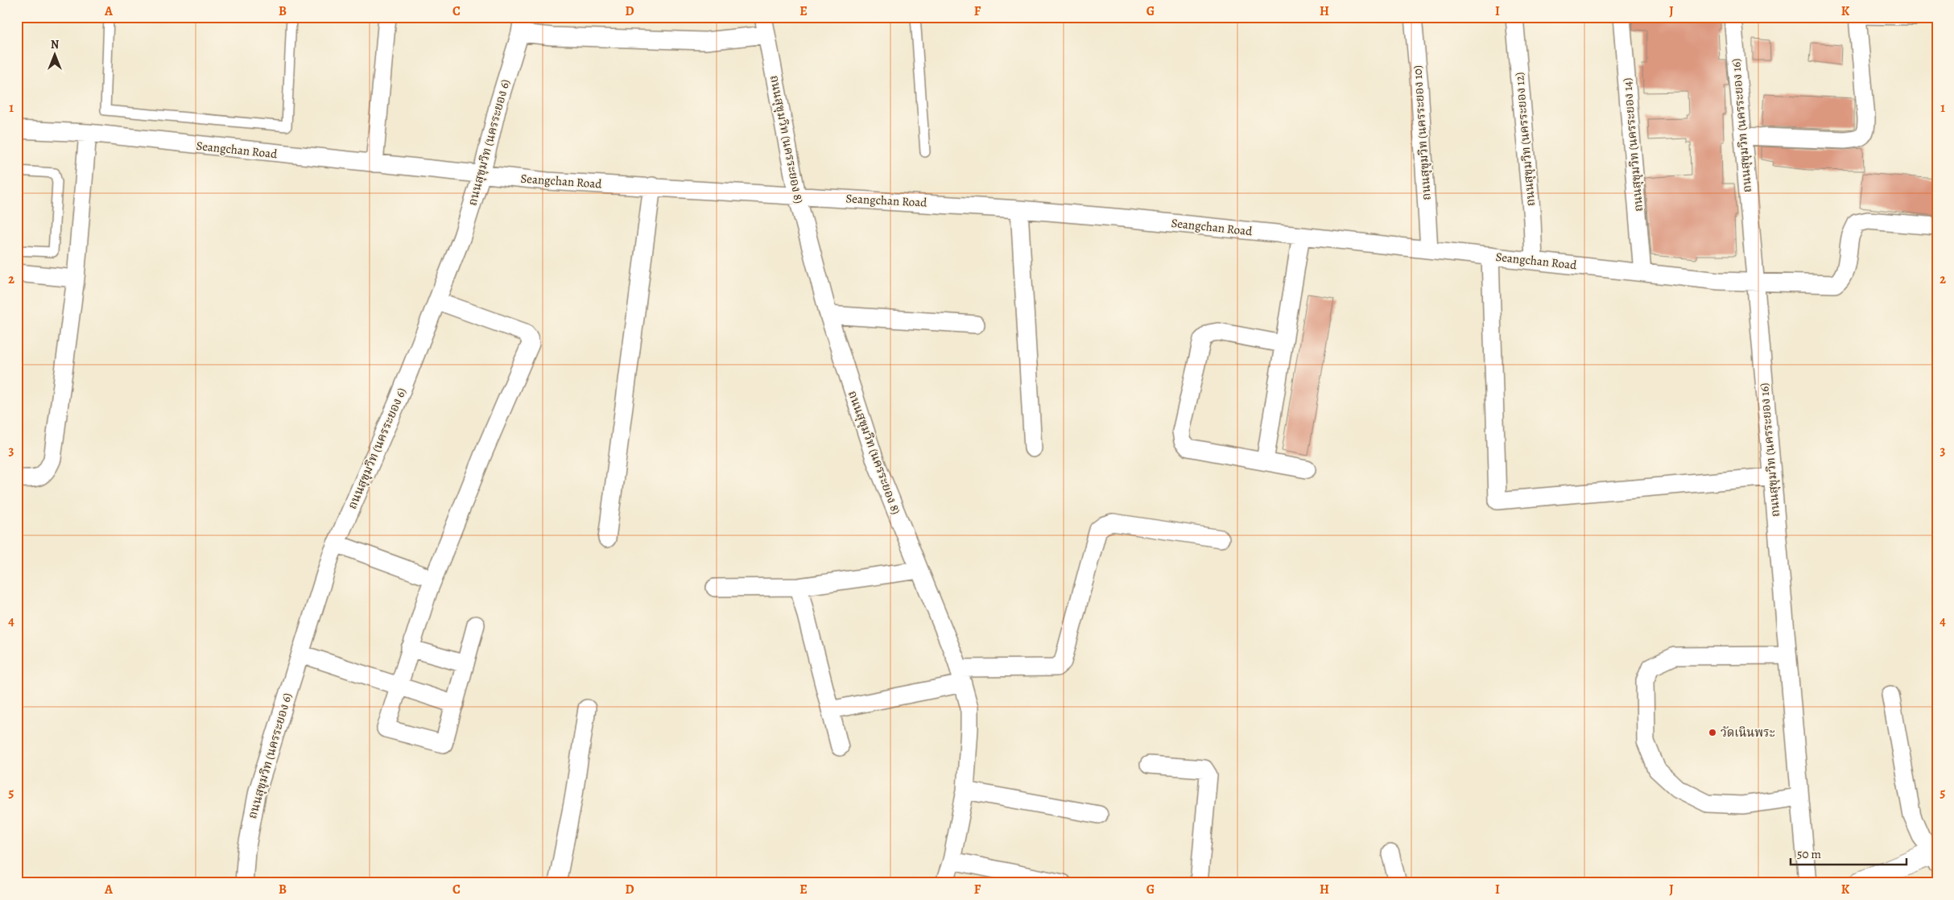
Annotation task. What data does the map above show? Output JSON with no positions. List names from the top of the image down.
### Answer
{
  "streets": {
    "street": [
      "ถนนสุขุมวิท (นครระยอง 16)",
      "ถนนสุขุมวิท (นครระยอง 10)",
      "ถนนสุขุมวิท (นครระยอง 8)",
      "ถนนสุขุมวิท (นครระยอง 12)",
      "ถนนสุขุมวิท (นครระยอง 6)",
      "ถนนสุขุมวิท (นครระยอง 14)",
      "Seangchan Road"
    ]
  },
  "crossings": [
    ["ถนนสุขุมวิท (นครระยอง 16)", "Seangchan Road"],
    ["ถนนสุขุมวิท (นครระยอง 10)", "Seangchan Road"],
    ["ถนนสุขุมวิท (นครระยอง 8)", "Seangchan Road"],
    ["ถนนสุขุมวิท (นครระยอง 12)", "Seangchan Road"],
    ["ถนนสุขุมวิท (นครระยอง 6)", "Seangchan Road"],
    ["ถนนสุขุมวิท (นครระยอง 14)", "Seangchan Road"]
  ],
  "places": ["วัดเนินพระ"],
  "scale_bar": "50 m",
  "north": "top",
  "grid": {
    "columns": [
      "A",
      "B",
      "C",
      "D",
      "E",
      "F",
      "G",
      "H",
      "I",
      "J",
      "K"
    ],
    "rows": [
      "1",
      "2",
      "3",
      "4",
      "5"
    ]
  }
}
